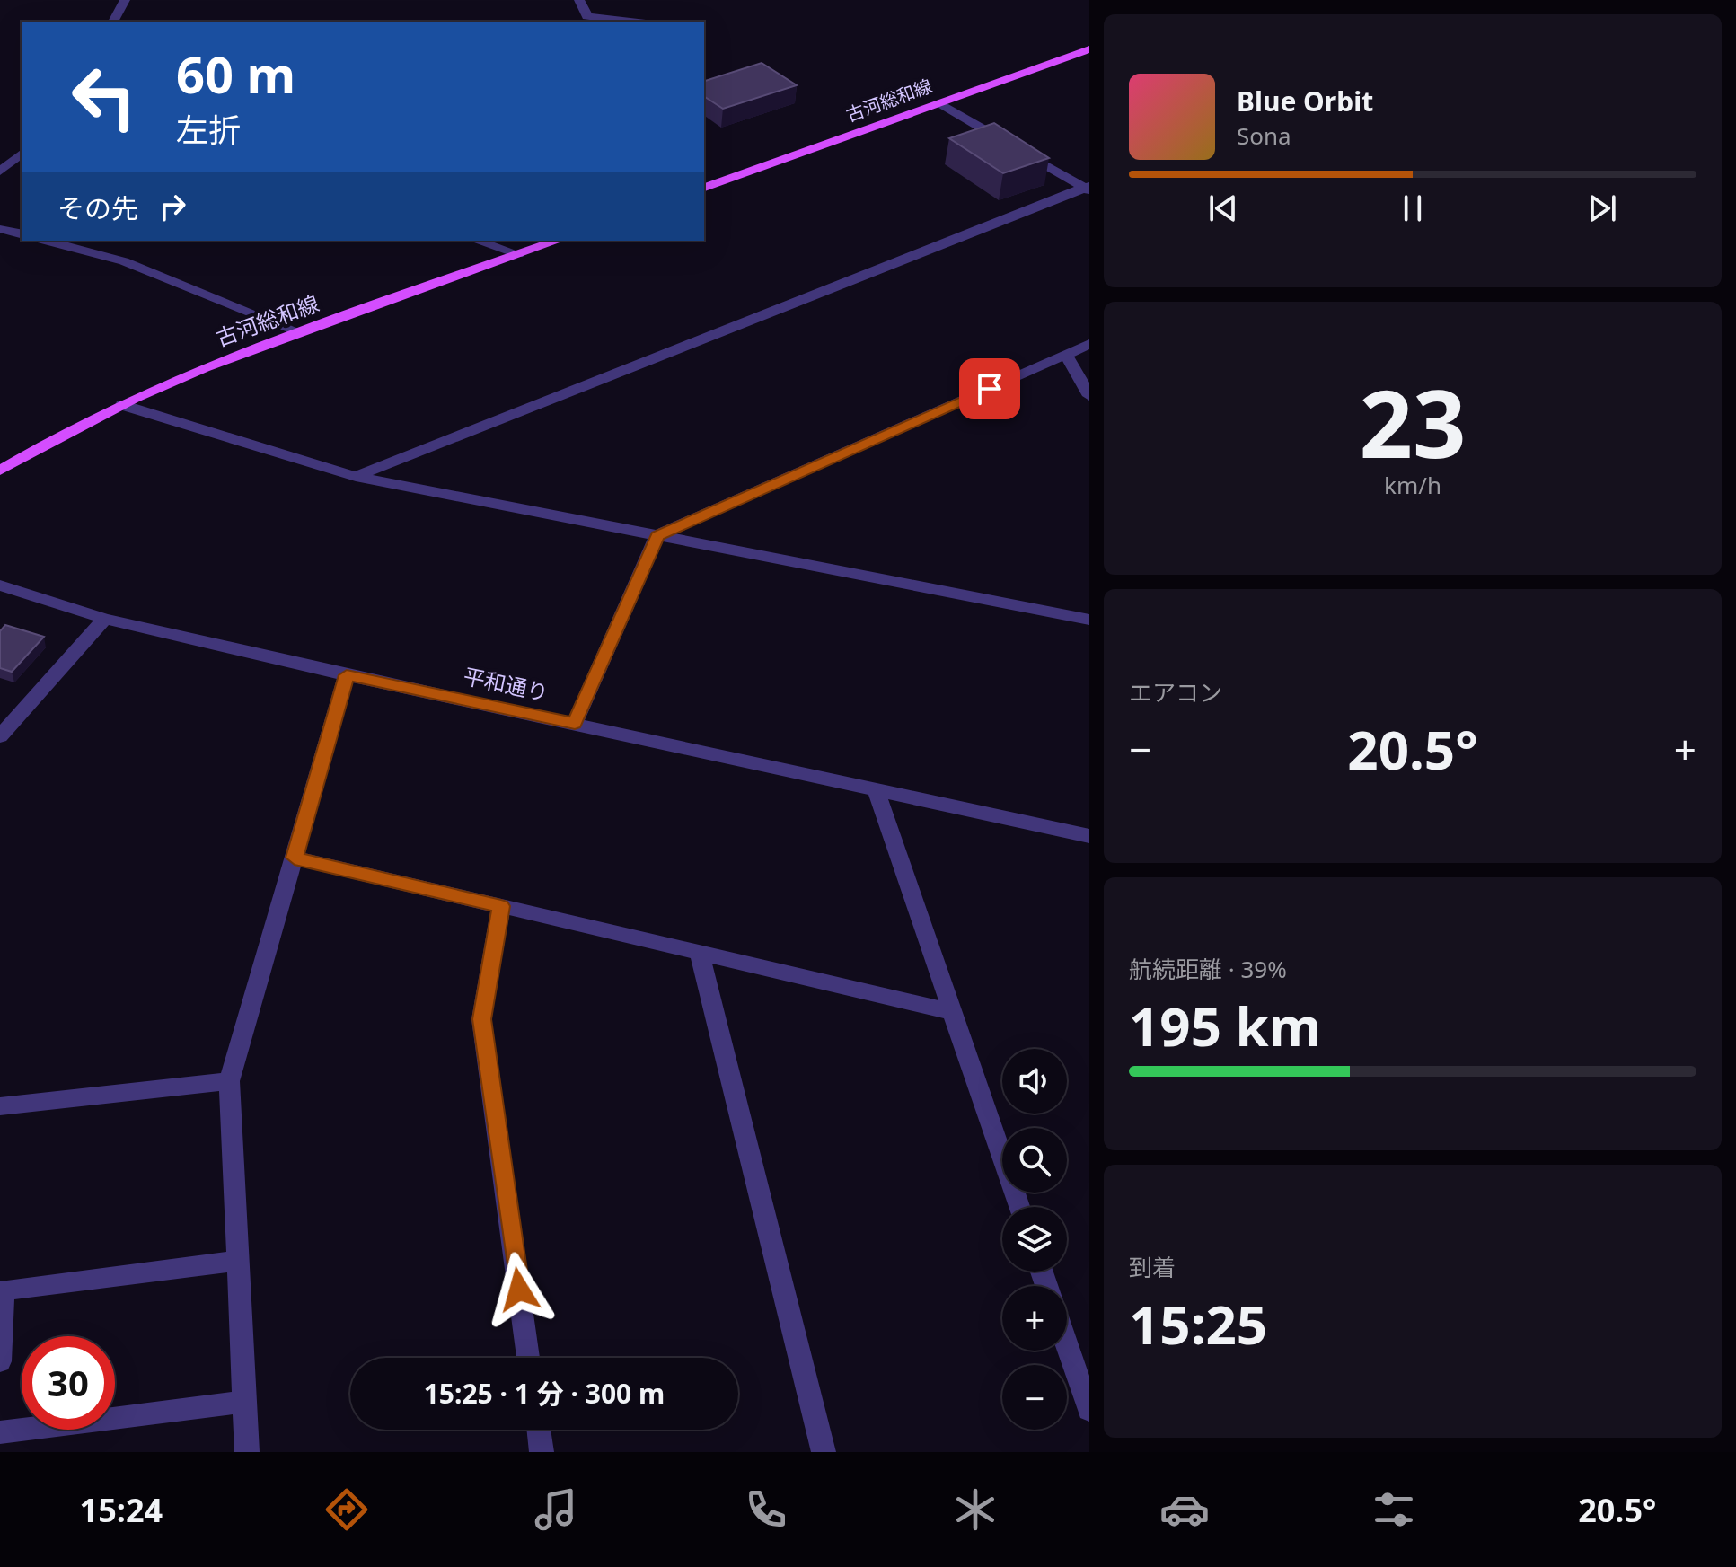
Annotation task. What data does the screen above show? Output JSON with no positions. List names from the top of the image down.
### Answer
{
  "streets": {
    "main road": ["古河総和線"],
    "street": ["平和通り"]
  },
  "page": {
    "turn": ["60 m", "左折"],
    "song": ["Blue Orbit", "Sona"],
    "then": "その先",
    "tile": [
      ["23", "km/h"],
      "エアコン",
      ["航続距離 · 39%", "195 km"],
      ["到着", "15:25"]
    ],
    "heat": ["−", "20.5°", "+"],
    "map_buttons": ["+", "−"],
    "limit": "30",
    "trip": "15:25 · 1 分 · 300 m",
    "tabs": ["15:24", "20.5°"]
  }
}
